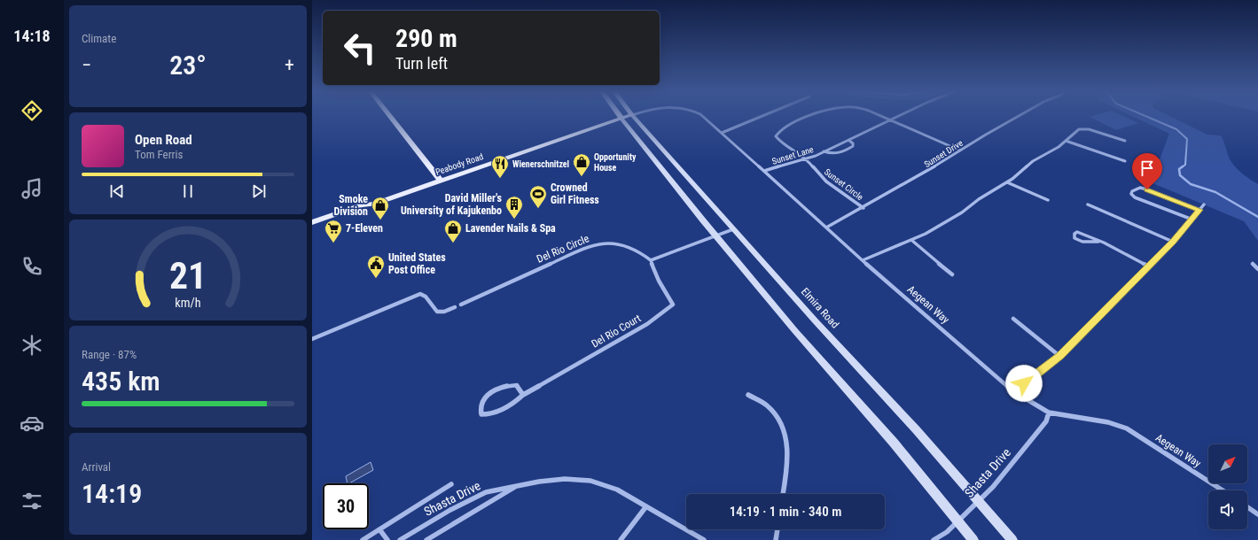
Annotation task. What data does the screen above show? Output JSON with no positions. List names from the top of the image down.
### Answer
{
  "streets": {
    "main road": ["Peabody Road", "Elmira Road"],
    "street": [
      "Sunset Drive",
      "Sunset Lane",
      "Sunset Circle",
      "Del Rio Circle",
      "Aegean Way",
      "Del Rio Court",
      "Shasta Drive"
    ]
  },
  "crossings": [
    ["Sunset Drive", "Sunset Circle"],
    ["Sunset Drive", "Aegean Way"],
    ["Sunset Lane", "Sunset Circle"],
    ["Sunset Lane", "Aegean Way"],
    ["Del Rio Circle", "Del Rio Court"],
    ["Aegean Way", "Shasta Drive"],
    ["Elmira Road", "Shasta Drive"]
  ],
  "places": {
    "shop": ["Opportunity House", "Smoke Division", "Lavender Nails & Spa"],
    "restaurant": ["Wienerschnitzel"],
    "sports": ["Crowned Girl Fitness"],
    "building": ["David Miller's University of Kajukenbo"],
    "supermarket": ["7-Eleven"],
    "public building": ["United States Post Office"]
  },
  "north": "top right",
  "page": {
    "tabs": "14:18",
    "tile": [
      "Climate",
      ["Range · 87%", "435 km"],
      ["Arrival", "14:19"]
    ],
    "turn": ["290 m", "Turn left"],
    "heat": ["−", "23°", "+"],
    "song": ["Open Road", "Tom Ferris"],
    "limit": "30",
    "trip": "14:19 · 1 min · 340 m",
    "gauge": ["21", "km/h"]
  }
}
